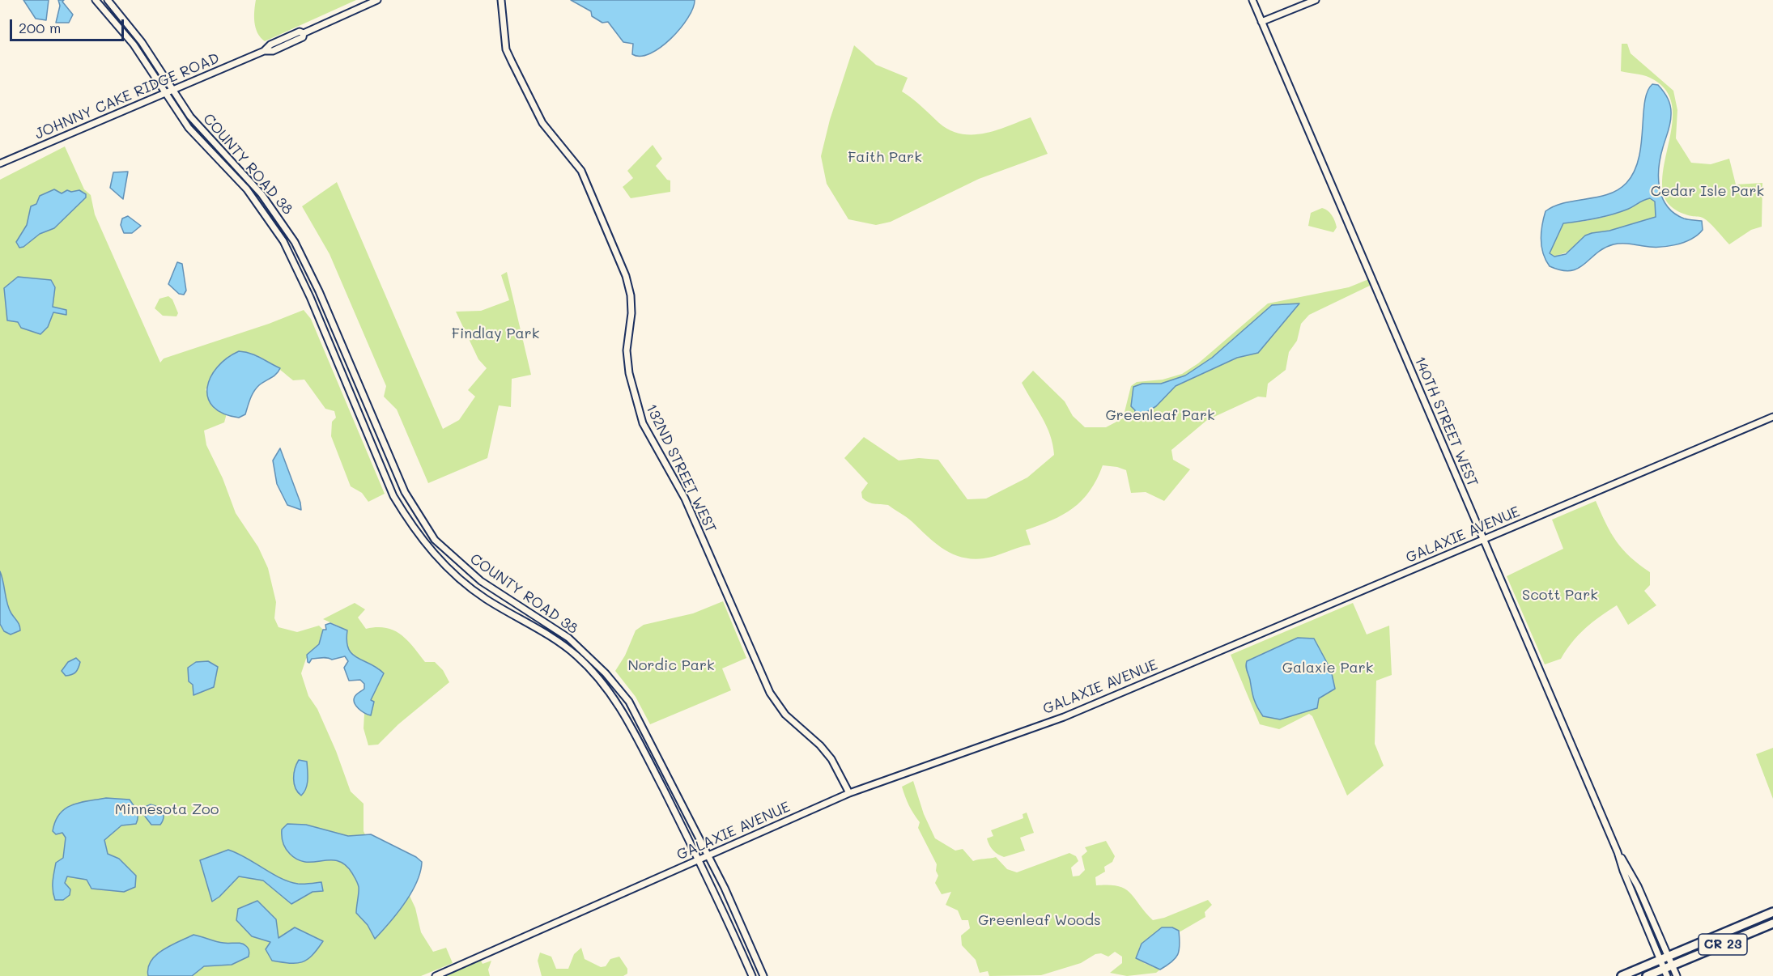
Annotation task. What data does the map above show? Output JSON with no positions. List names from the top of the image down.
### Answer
{
  "streets": {
    "highway": ["CR 23"],
    "street": [
      "JOHNNY CAKE RIDGE ROAD",
      "COUNTY ROAD 38",
      "140TH STREET WEST",
      "132ND STREET WEST",
      "GALAXIE AVENUE"
    ]
  },
  "crossings": [
    ["JOHNNY CAKE RIDGE ROAD", "COUNTY ROAD 38"],
    ["COUNTY ROAD 38", "GALAXIE AVENUE"],
    ["140TH STREET WEST", "GALAXIE AVENUE"],
    ["140TH STREET WEST", "CR 23"],
    ["132ND STREET WEST", "GALAXIE AVENUE"]
  ],
  "parks": [
    "Faith Park",
    "Cedar Isle Park",
    "Findlay Park",
    "Greenleaf Park",
    "Scott Park",
    "Nordic Park",
    "Galaxie Park",
    "Minnesota Zoo",
    "Greenleaf Woods"
  ],
  "scale_bar": "200 m"
}
